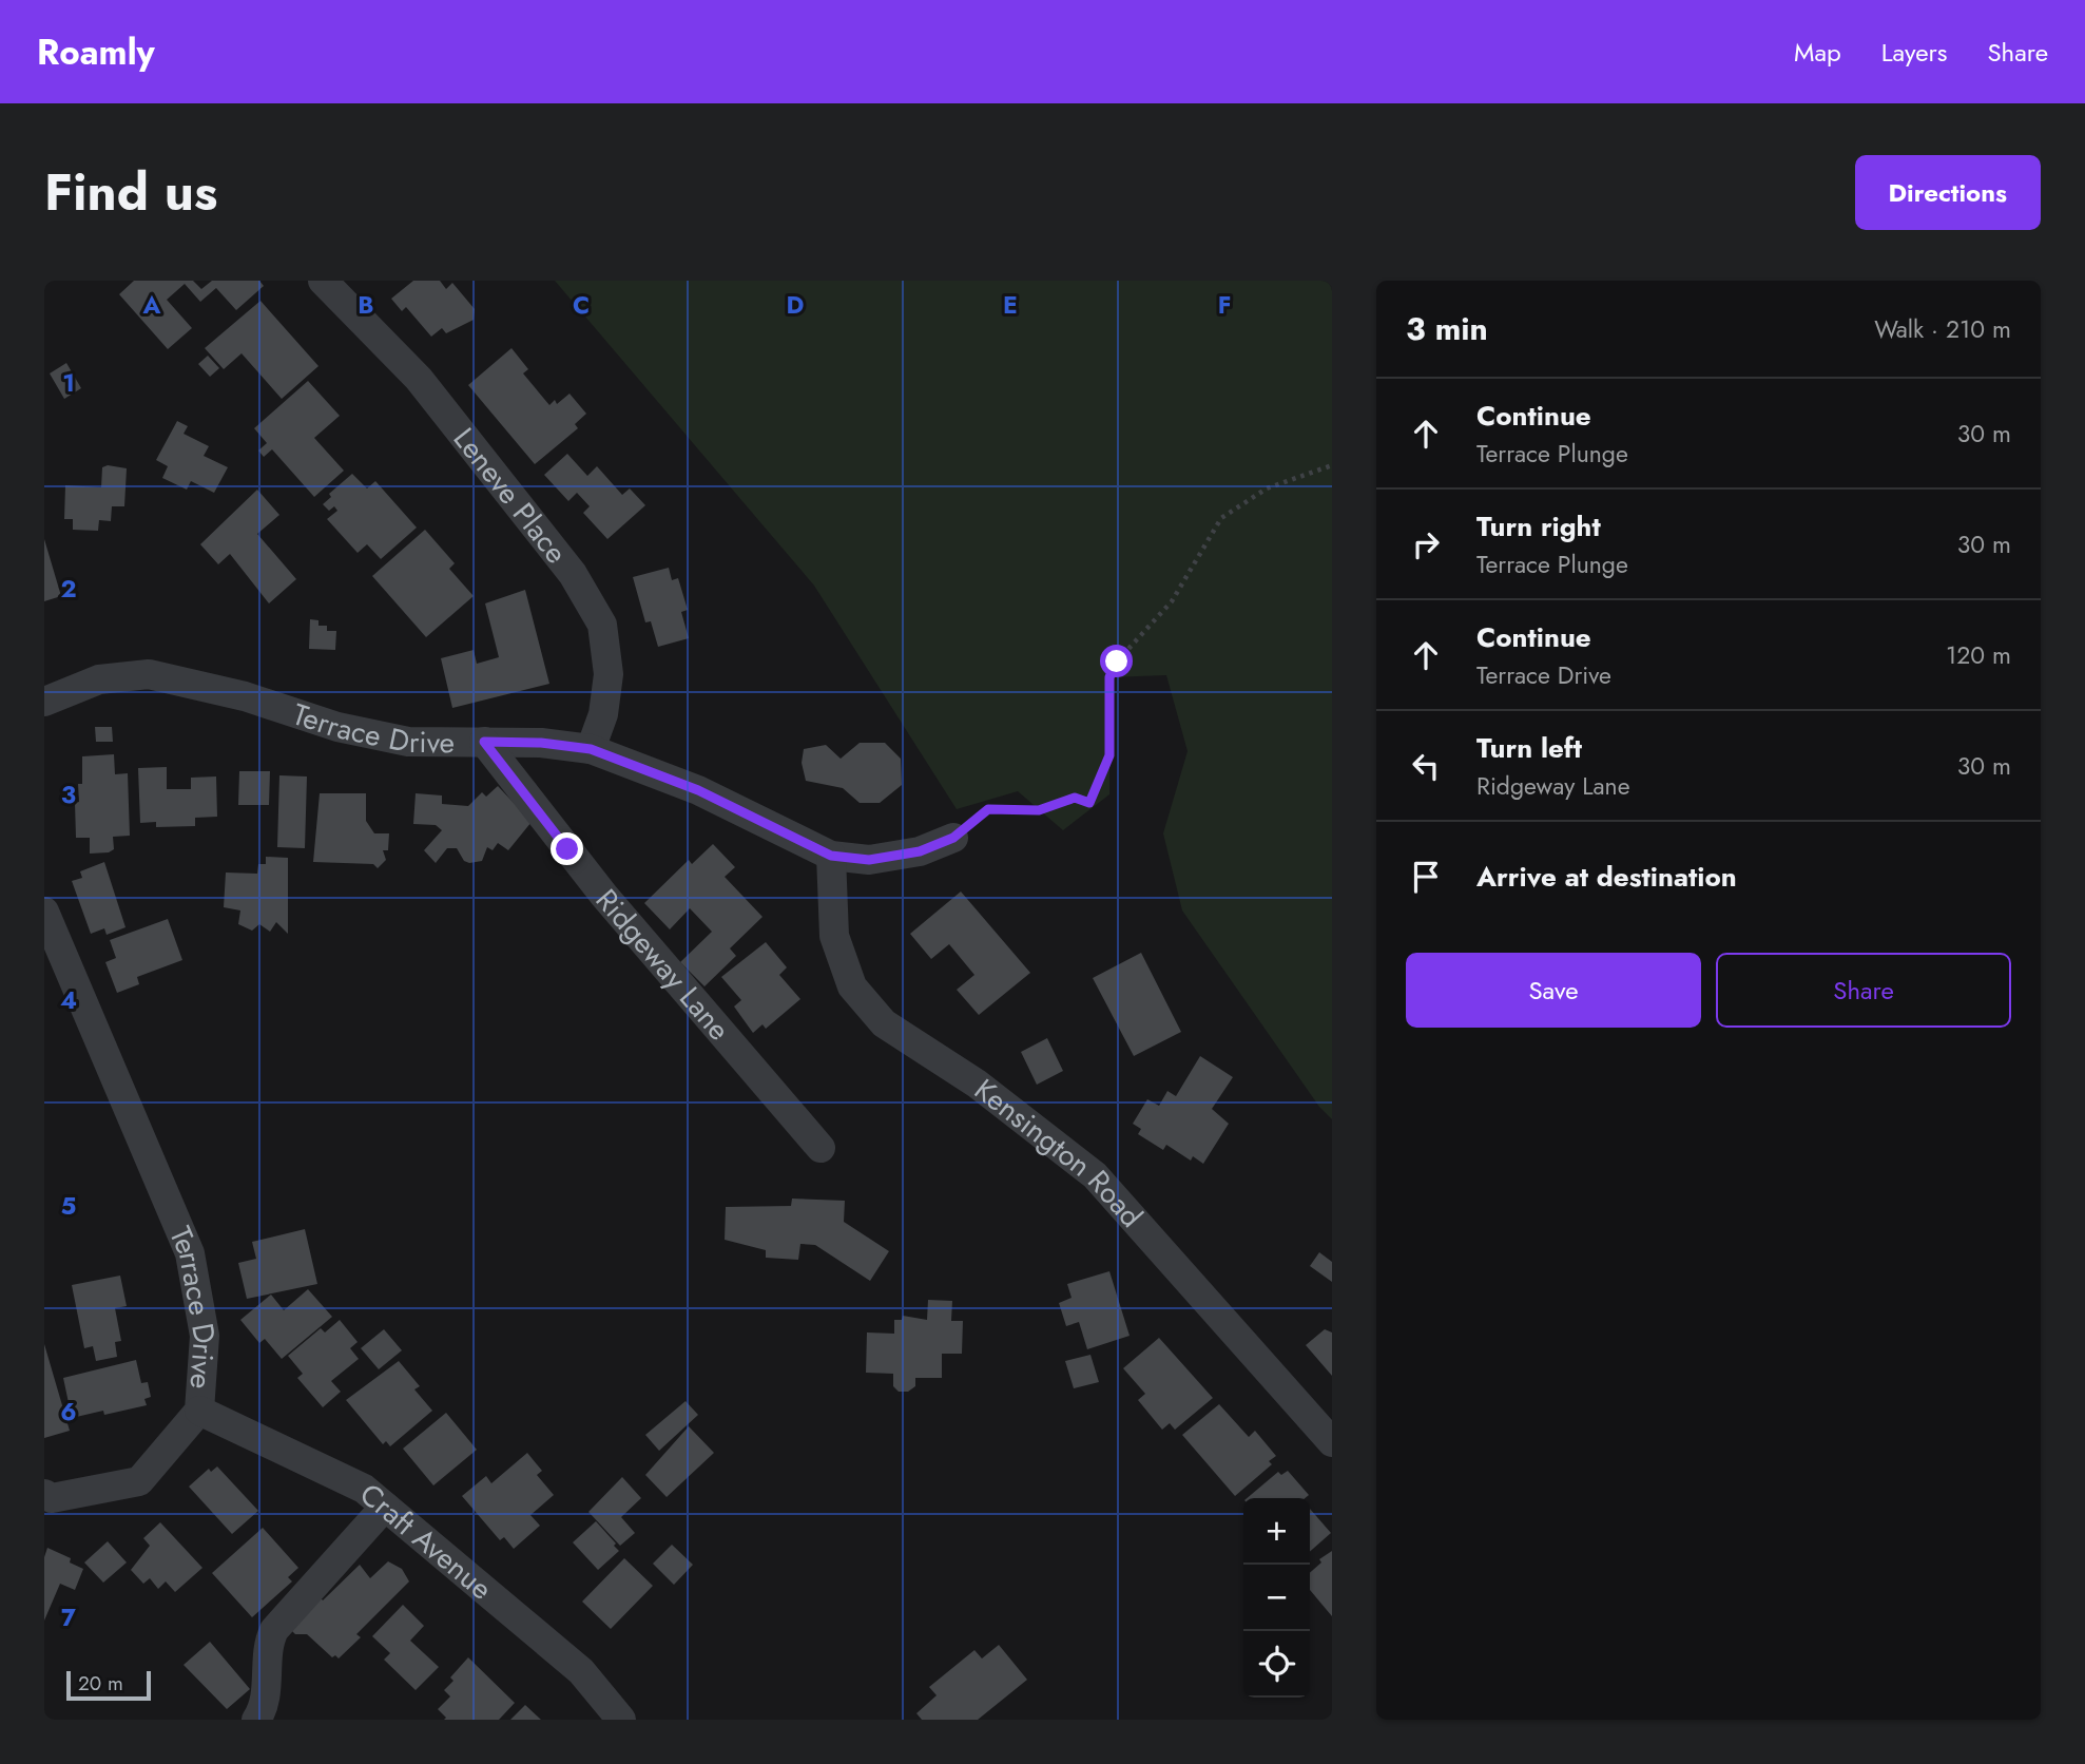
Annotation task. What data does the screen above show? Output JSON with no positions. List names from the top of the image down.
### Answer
{
  "streets": {
    "street": [
      "Leneve Place",
      "Terrace Drive",
      "Ridgeway Lane",
      "Kensington Road",
      "Craft Avenue"
    ]
  },
  "crossings": [
    ["Leneve Place", "Terrace Drive"],
    ["Terrace Drive", "Ridgeway Lane"],
    ["Terrace Drive", "Kensington Road"],
    ["Terrace Drive", "Craft Avenue"]
  ],
  "scale_bar": "20 m",
  "page": {
    "header": "Roamly",
    "nav": ["Map", "Layers", "Share"],
    "title": "Find us",
    "buttons": [
      "Directions",
      ["Save", "Share"]
    ],
    "heading": ["3 min", "Walk · 210 m"],
    "list": [
      ["Continue", "Terrace Plunge", "30 m"],
      ["Turn right", "Terrace Plunge", "30 m"],
      ["Continue", "Terrace Drive", "120 m"],
      ["Turn left", "Ridgeway Lane", "30 m"],
      "Arrive at destination"
    ],
    "map_buttons": ["+", "−"],
    "scale": "20 m"
  },
  "grid": {
    "columns": [
      "A",
      "B",
      "C",
      "D",
      "E",
      "F"
    ],
    "rows": [
      "1",
      "2",
      "3",
      "4",
      "5",
      "6",
      "7"
    ]
  }
}
